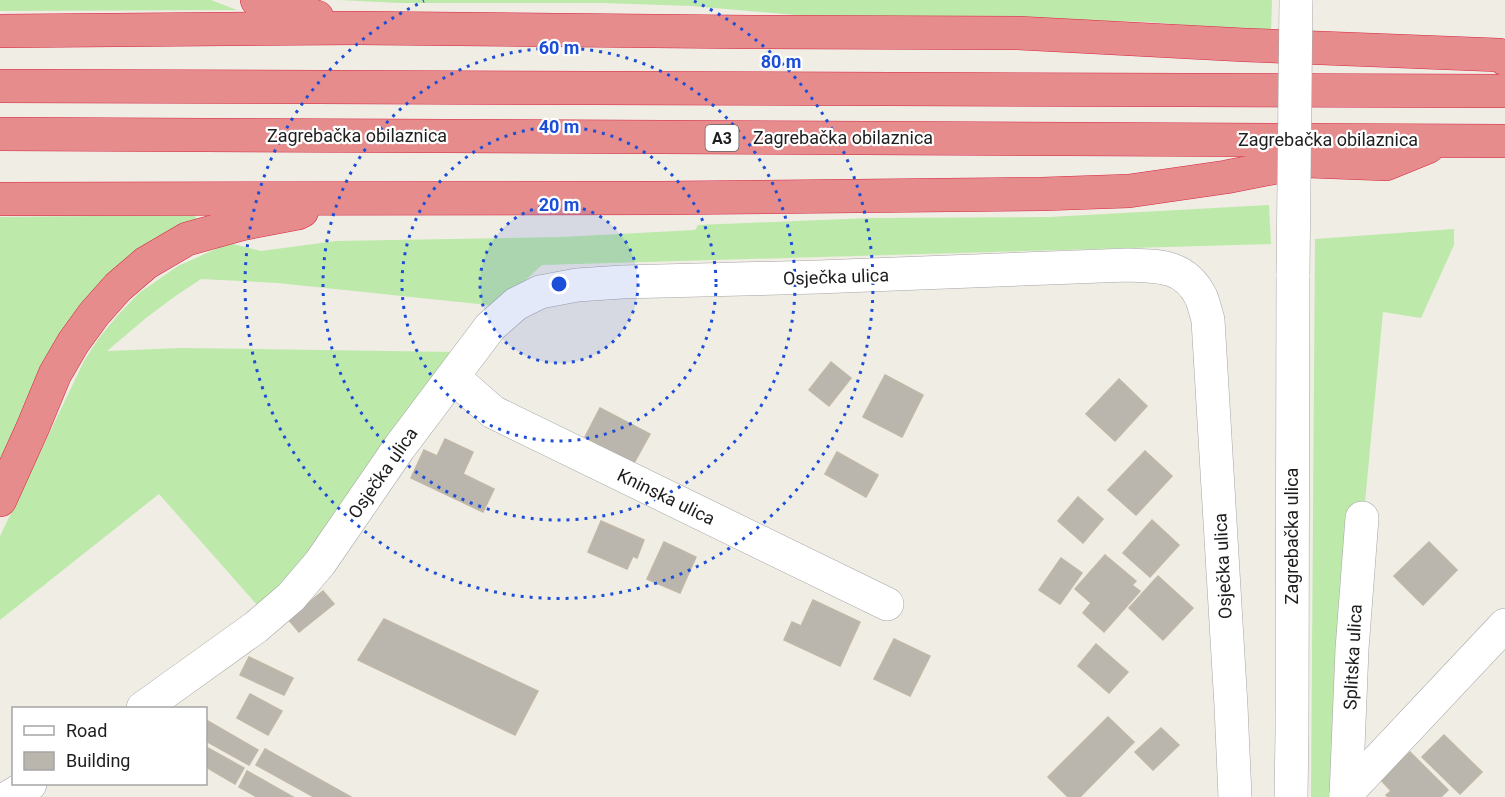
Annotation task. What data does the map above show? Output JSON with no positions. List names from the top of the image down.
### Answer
{
  "streets": {
    "highway": ["Zagrebačka obilaznica", "A3"],
    "street": [
      "Osječka ulica",
      "Kninska ulica",
      "Zagrebačka ulica",
      "Splitska ulica"
    ]
  },
  "crossings": [
    ["Osječka ulica", "Kninska ulica"]
  ],
  "legend": ["Road", "Building"],
  "rings": [
    "60 m",
    "80 m",
    "40 m",
    "20 m"
  ]
}
